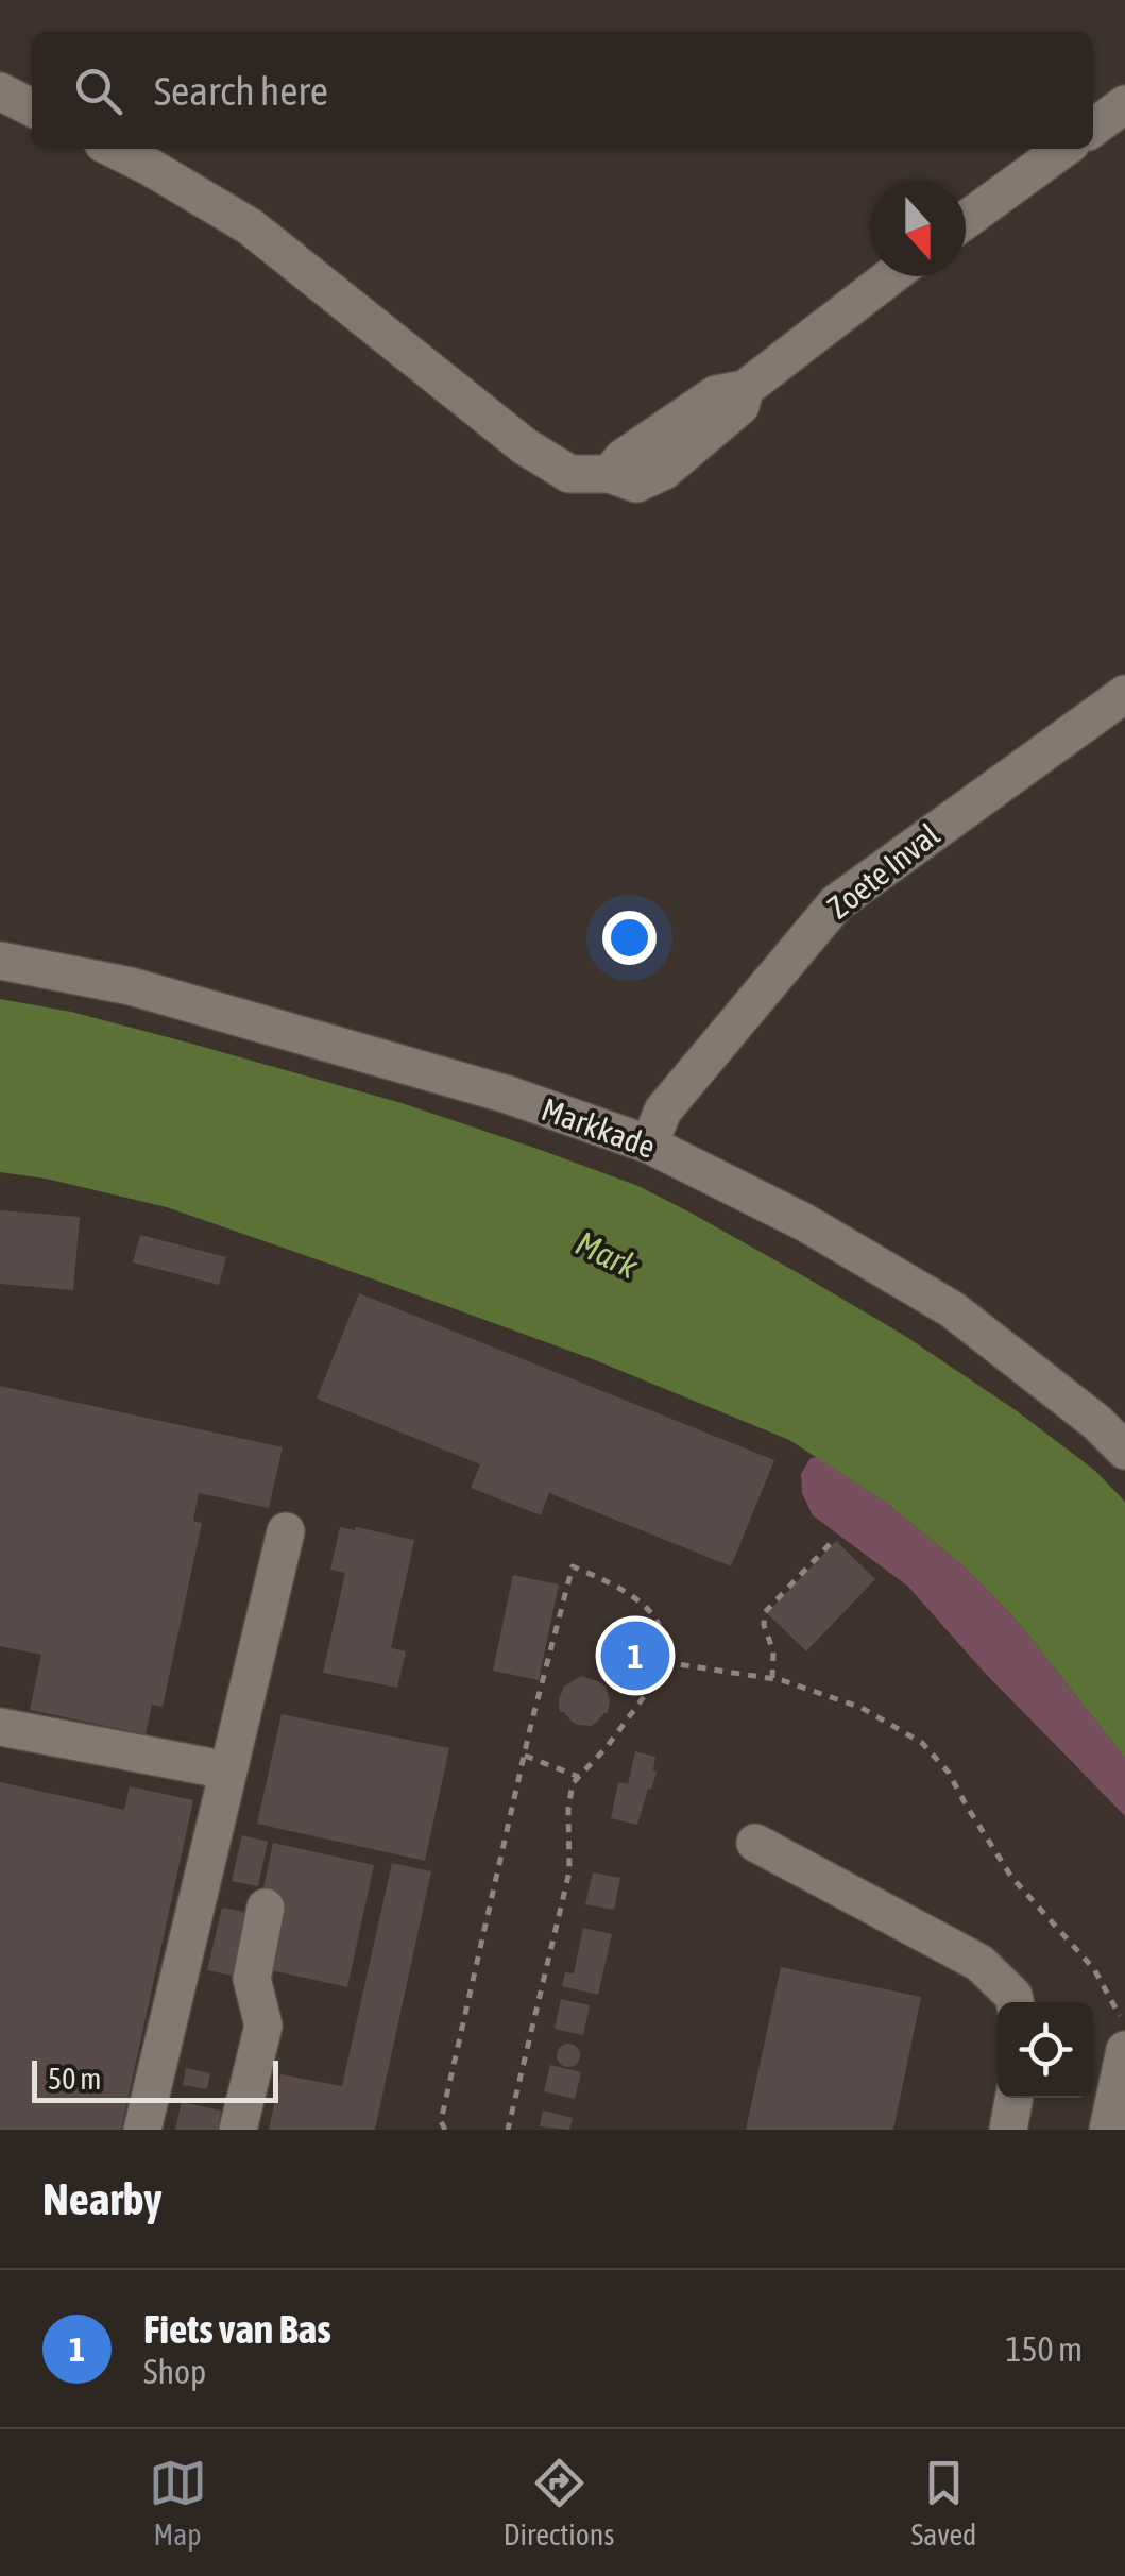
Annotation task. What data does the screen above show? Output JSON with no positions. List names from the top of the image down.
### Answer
{
  "streets": {
    "street": ["Zoete Inval", "Markkade"]
  },
  "crossings": [
    ["Zoete Inval", "Markkade"]
  ],
  "water": ["Mark"],
  "scale_bar": "50 m",
  "north": "bottom",
  "page": {
    "search": "Search here",
    "pins": "1",
    "scale": "50 m",
    "heading": "Nearby",
    "list": [
      {
        "mark": "1",
        "name": "Fiets van Bas",
        "note": "Shop",
        "value": "150 m"
      }
    ],
    "nav": ["Map", "Directions", "Saved"]
  }
}
